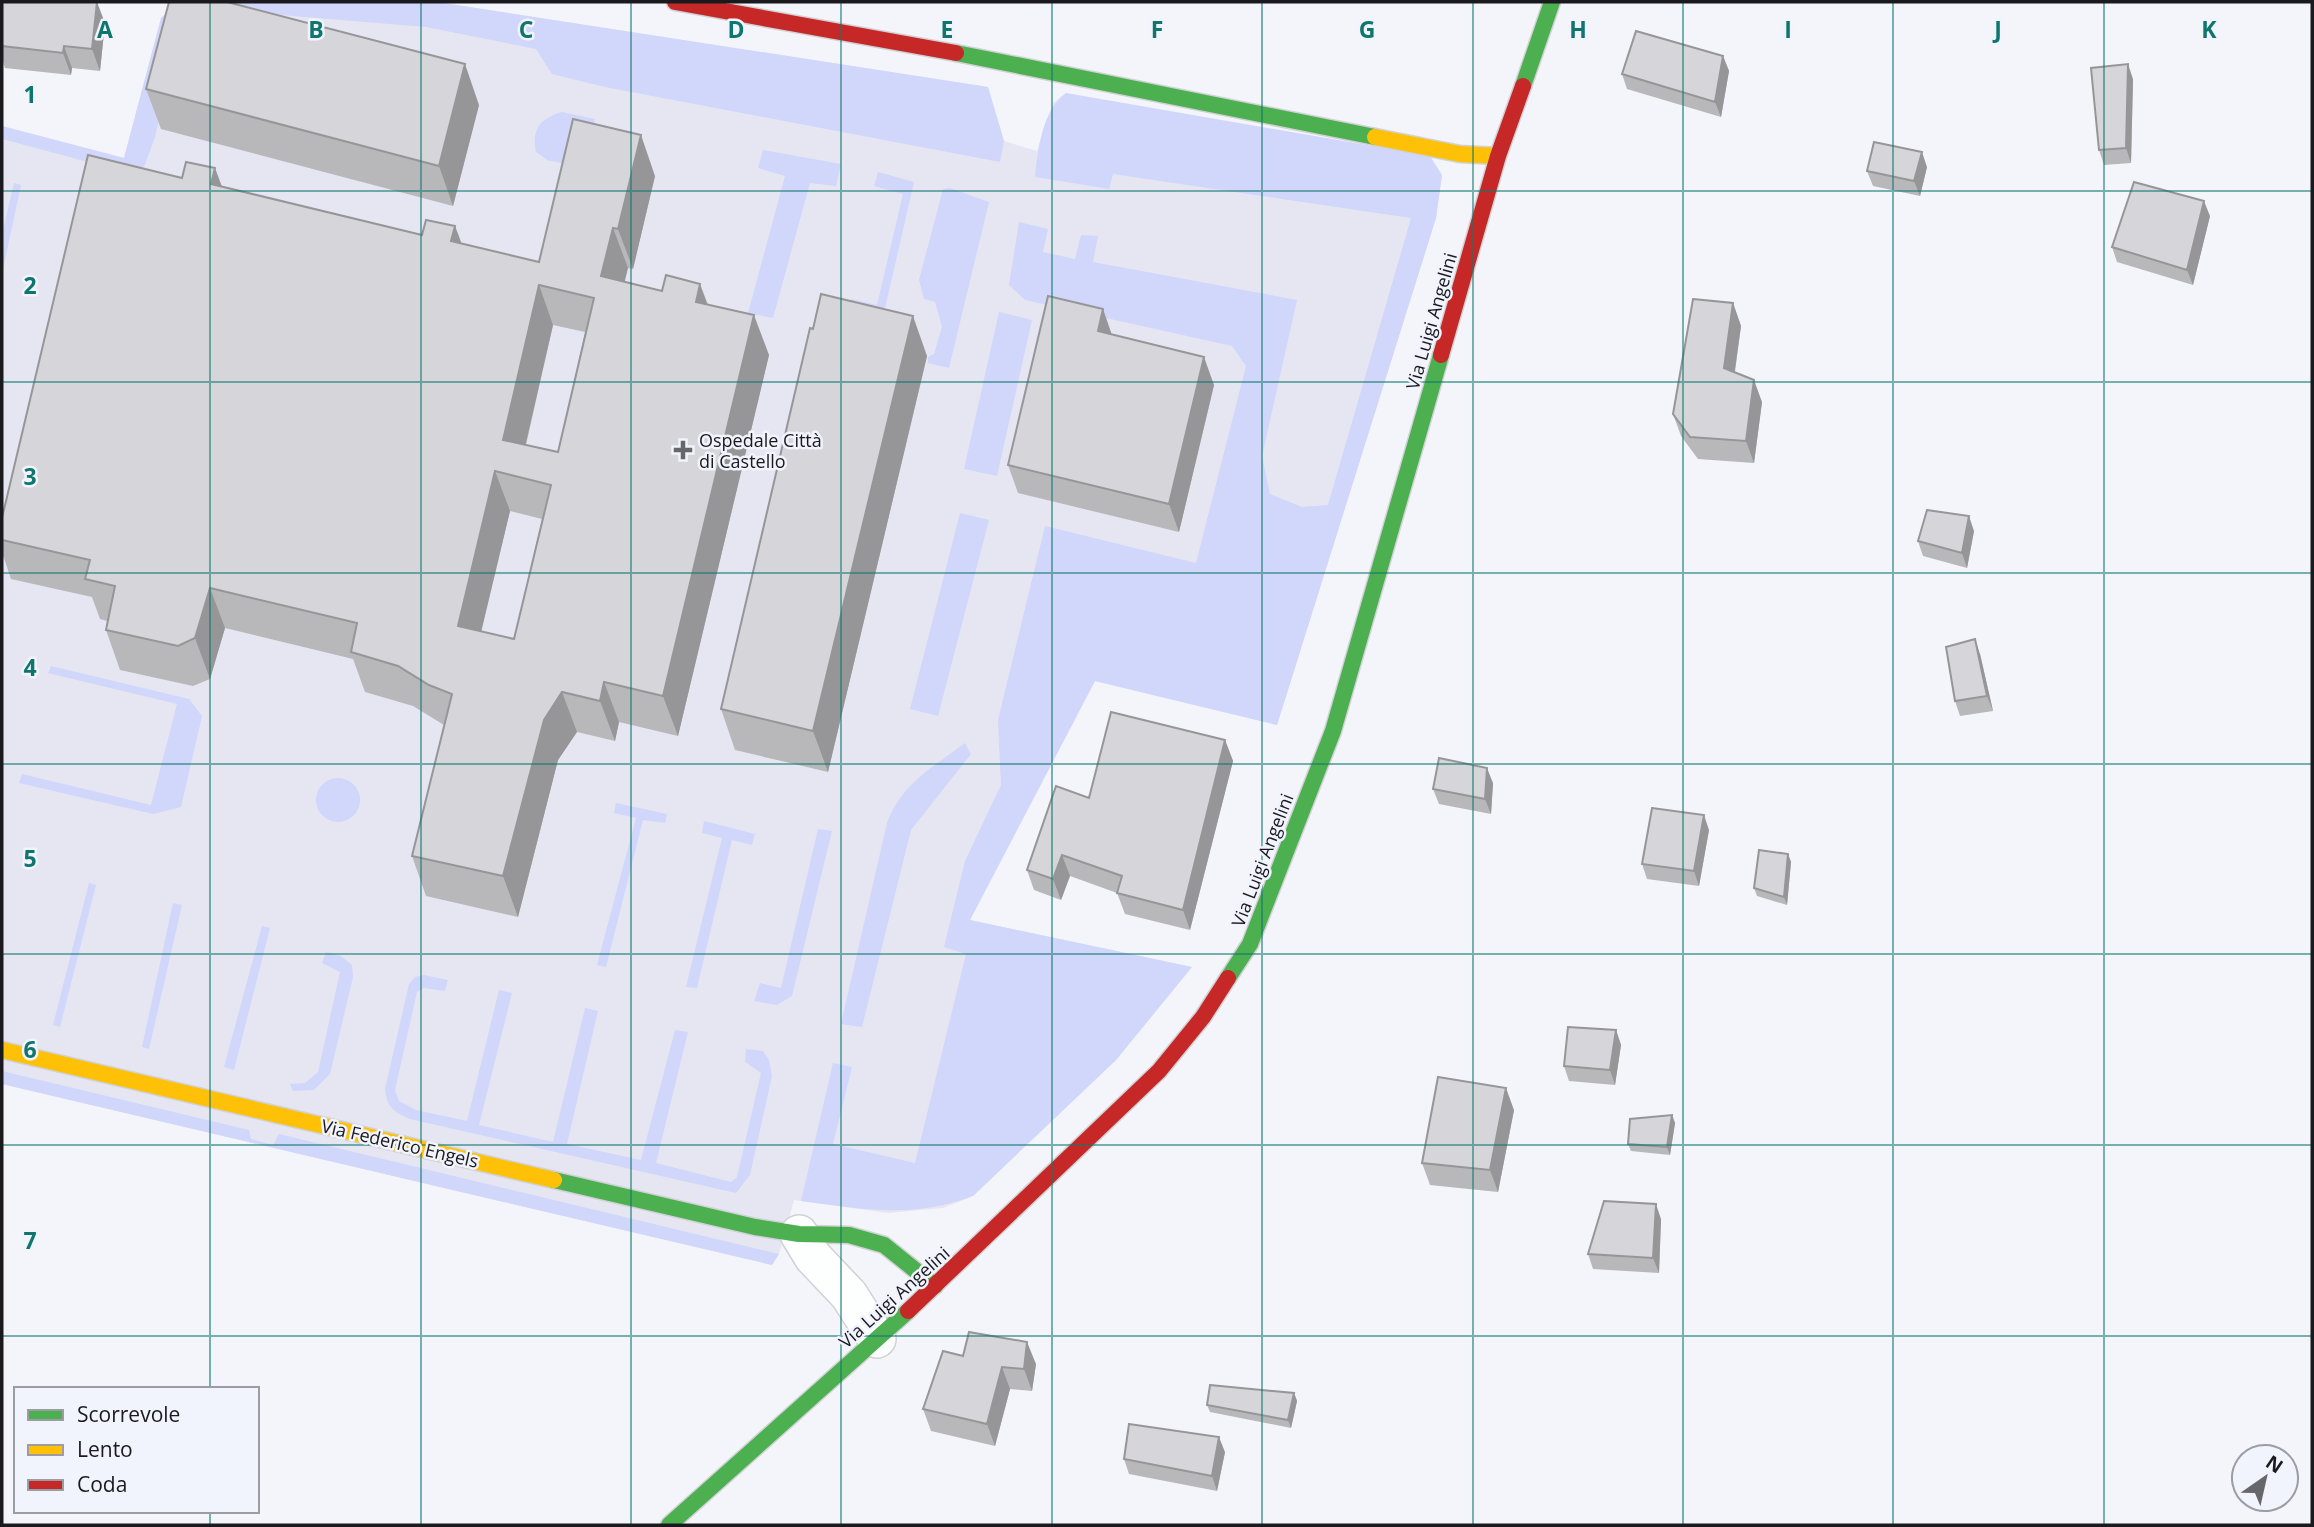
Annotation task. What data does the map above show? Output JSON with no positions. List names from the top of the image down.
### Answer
{
  "streets": {
    "street": ["Via Luigi Angelini", "Via Federico Engels"]
  },
  "crossings": [
    ["Via Luigi Angelini", "Via Federico Engels"]
  ],
  "places": {
    "health": ["Ospedale Città di Castello"]
  },
  "legend": ["Scorrevole", "Lento", "Coda"],
  "north": "top right",
  "grid": {
    "columns": [
      "A",
      "B",
      "C",
      "D",
      "E",
      "F",
      "G",
      "H",
      "I",
      "J",
      "K"
    ],
    "rows": [
      "1",
      "2",
      "3",
      "4",
      "5",
      "6",
      "7"
    ]
  }
}
